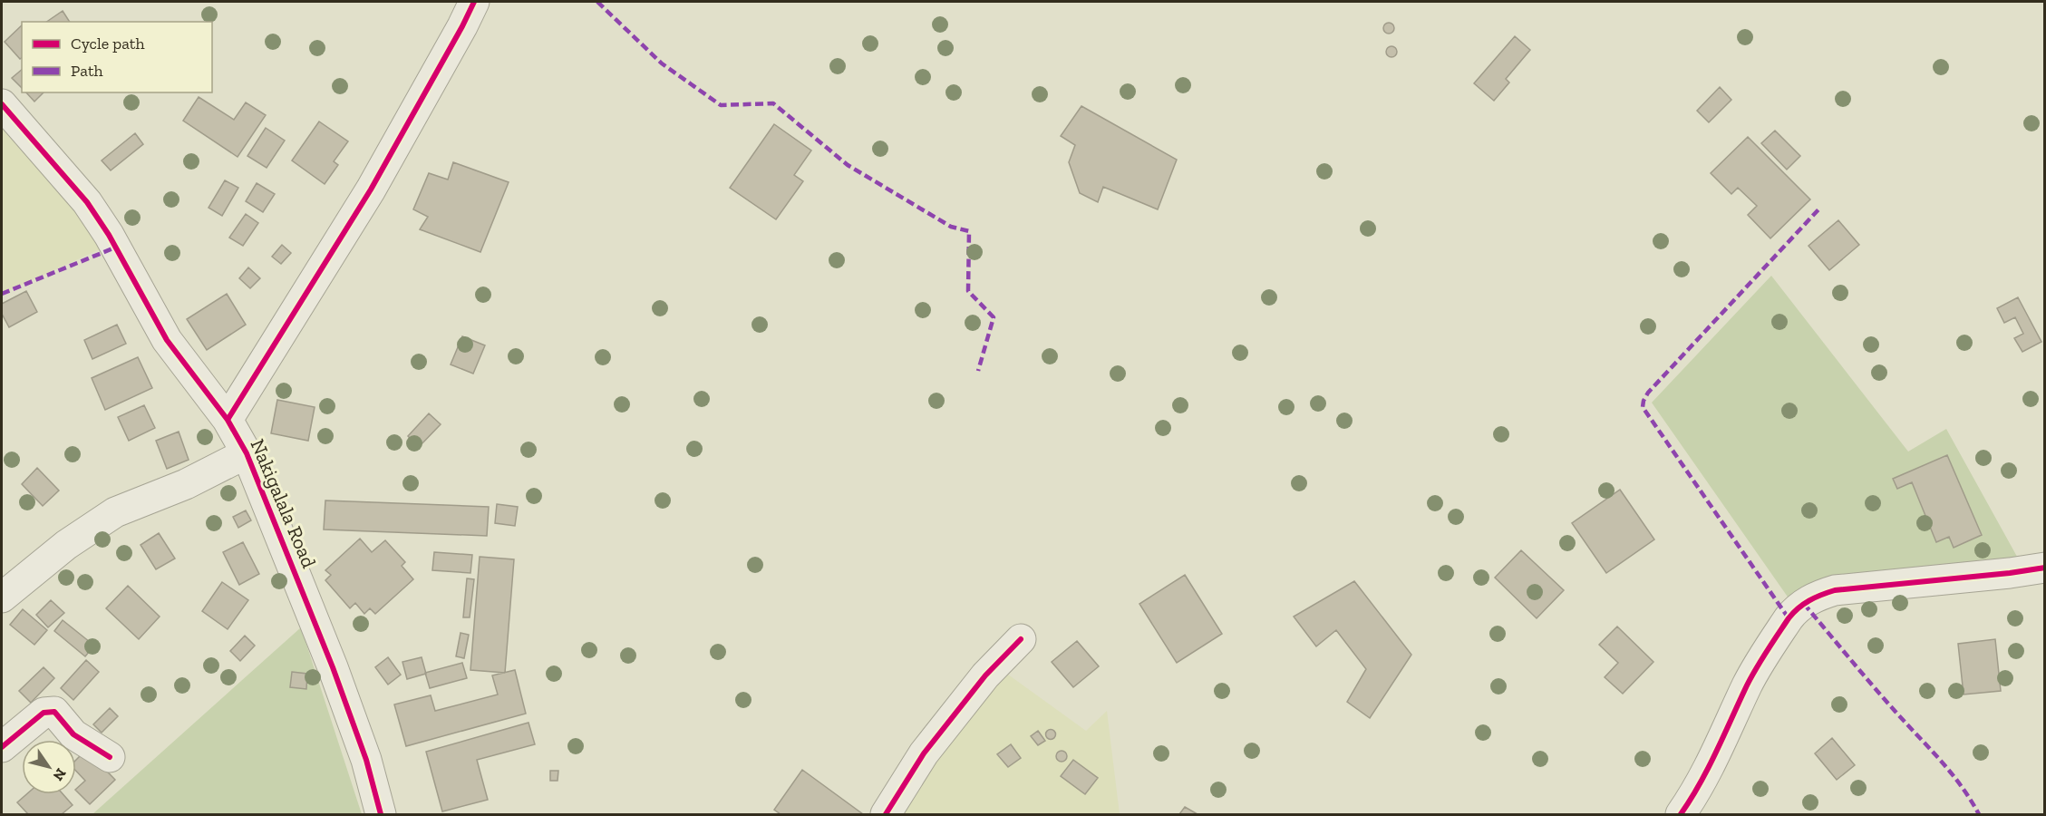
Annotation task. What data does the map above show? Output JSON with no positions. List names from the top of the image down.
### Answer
{
  "streets": {
    "street": ["Nakigalala Road"]
  },
  "legend": ["Cycle path", "Path"],
  "north": "bottom right"
}
